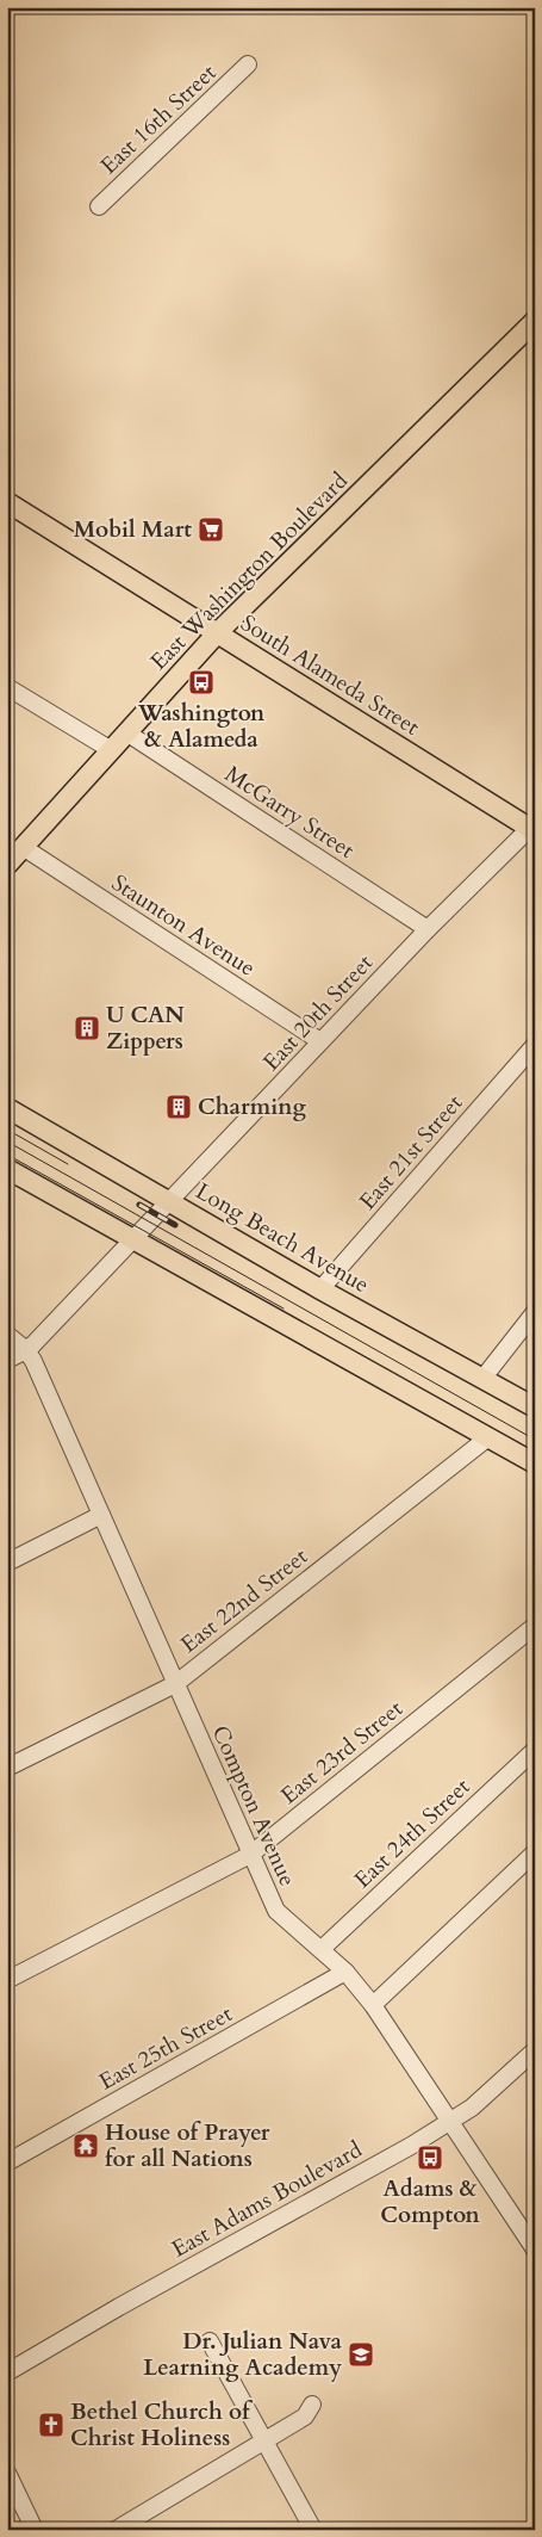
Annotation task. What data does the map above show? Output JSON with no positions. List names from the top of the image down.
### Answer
{
  "streets": {
    "main road": ["East Washington Boulevard", "South Alameda Street", "Long Beach Avenue"],
    "street": [
      "East 16th Street",
      "McGarry Street",
      "Staunton Avenue",
      "East 20th Street",
      "East 21st Street",
      "East 22nd Street",
      "East 23rd Street",
      "Compton Avenue",
      "East 24th Street",
      "East 25th Street",
      "East Adams Boulevard"
    ]
  },
  "crossings": [
    ["East Washington Boulevard", "South Alameda Street"],
    ["East Washington Boulevard", "McGarry Street"],
    ["East Washington Boulevard", "Staunton Avenue"],
    ["South Alameda Street", "East 20th Street"],
    ["McGarry Street", "East 20th Street"],
    ["Staunton Avenue", "East 20th Street"],
    ["East 20th Street", "Long Beach Avenue"],
    ["East 20th Street", "Compton Avenue"],
    ["East 21st Street", "Long Beach Avenue"],
    ["East 22nd Street", "Compton Avenue"],
    ["East 23rd Street", "Compton Avenue"],
    ["Compton Avenue", "East 24th Street"],
    ["Compton Avenue", "East 25th Street"],
    ["Compton Avenue", "East Adams Boulevard"]
  ],
  "places": {
    "supermarket": ["Mobil Mart"],
    "bus stop": ["Washington & Alameda", "Adams & Compton"],
    "building": ["U CAN Zippers", "Charming"],
    "temple": ["House of Prayer for all Nations"],
    "school or university": ["Dr. Julian Nava Learning Academy"],
    "church": ["Bethel Church of Christ Holiness"]
  }
}
